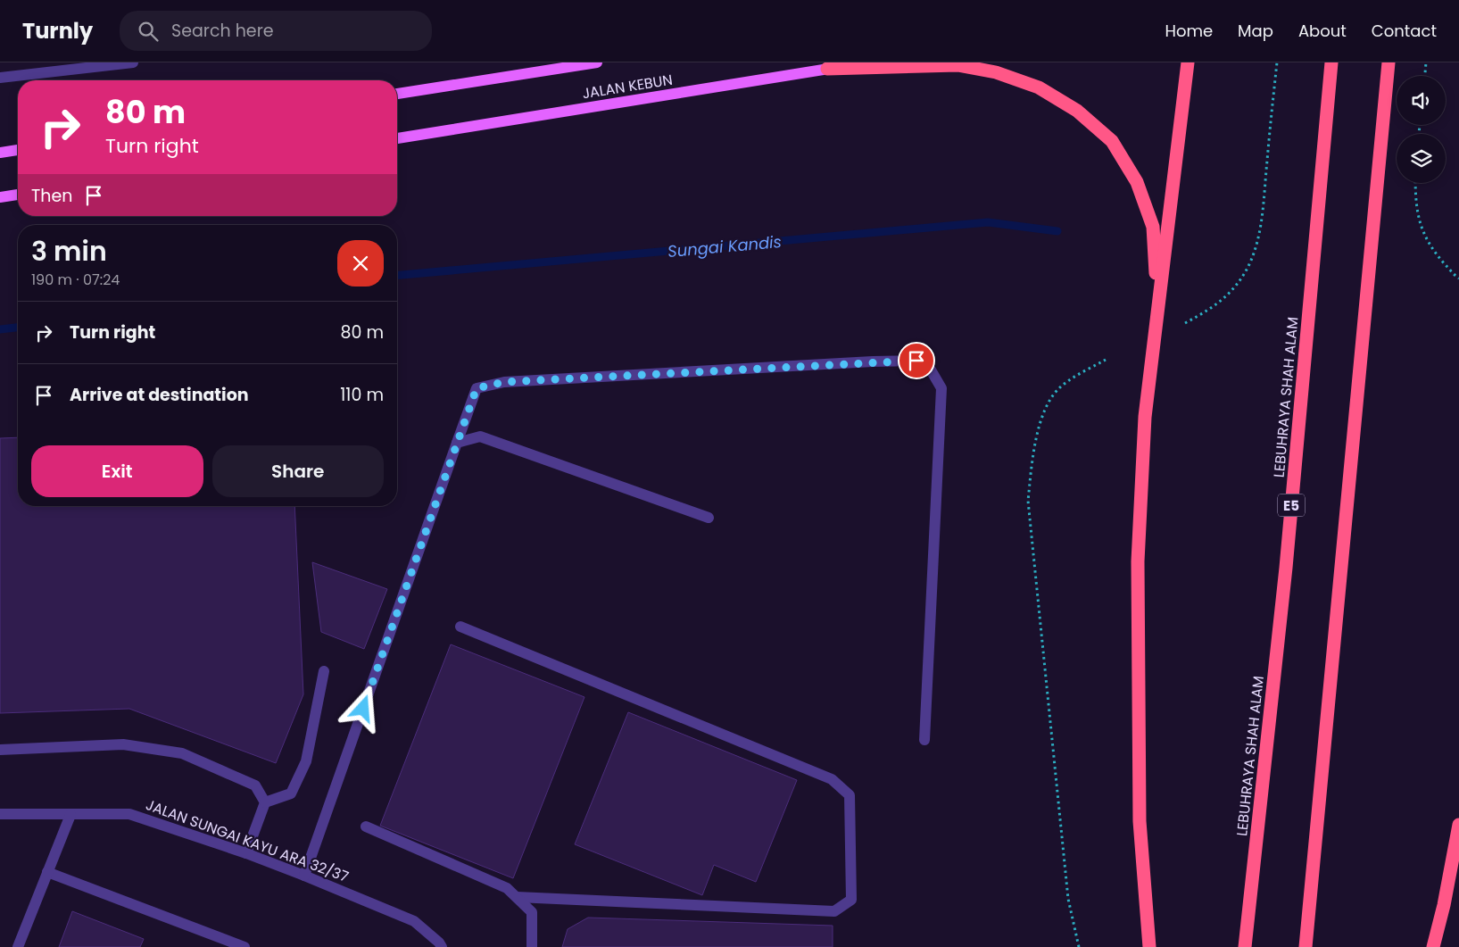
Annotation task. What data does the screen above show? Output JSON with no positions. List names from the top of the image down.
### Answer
{
  "streets": {
    "highway": ["LEBUHRAYA SHAH ALAM", "E5"],
    "main road": ["JALAN KEBUN"],
    "street": ["JALAN SUNGAI KAYU ARA 32/37"]
  },
  "water": ["Sungai Kandis"],
  "page": {
    "header": "Turnly",
    "search": "Search here",
    "nav": [
      "Home",
      "Map",
      "About",
      "Contact"
    ],
    "turn": ["80 m", "Turn right"],
    "then": "Then",
    "heading": ["3 min", "190 m · 07:24"],
    "list": [
      {
        "name": "Turn right",
        "value": "80 m"
      },
      {
        "name": "Arrive at destination",
        "value": "110 m"
      }
    ],
    "buttons": ["Exit", "Share"]
  }
}
